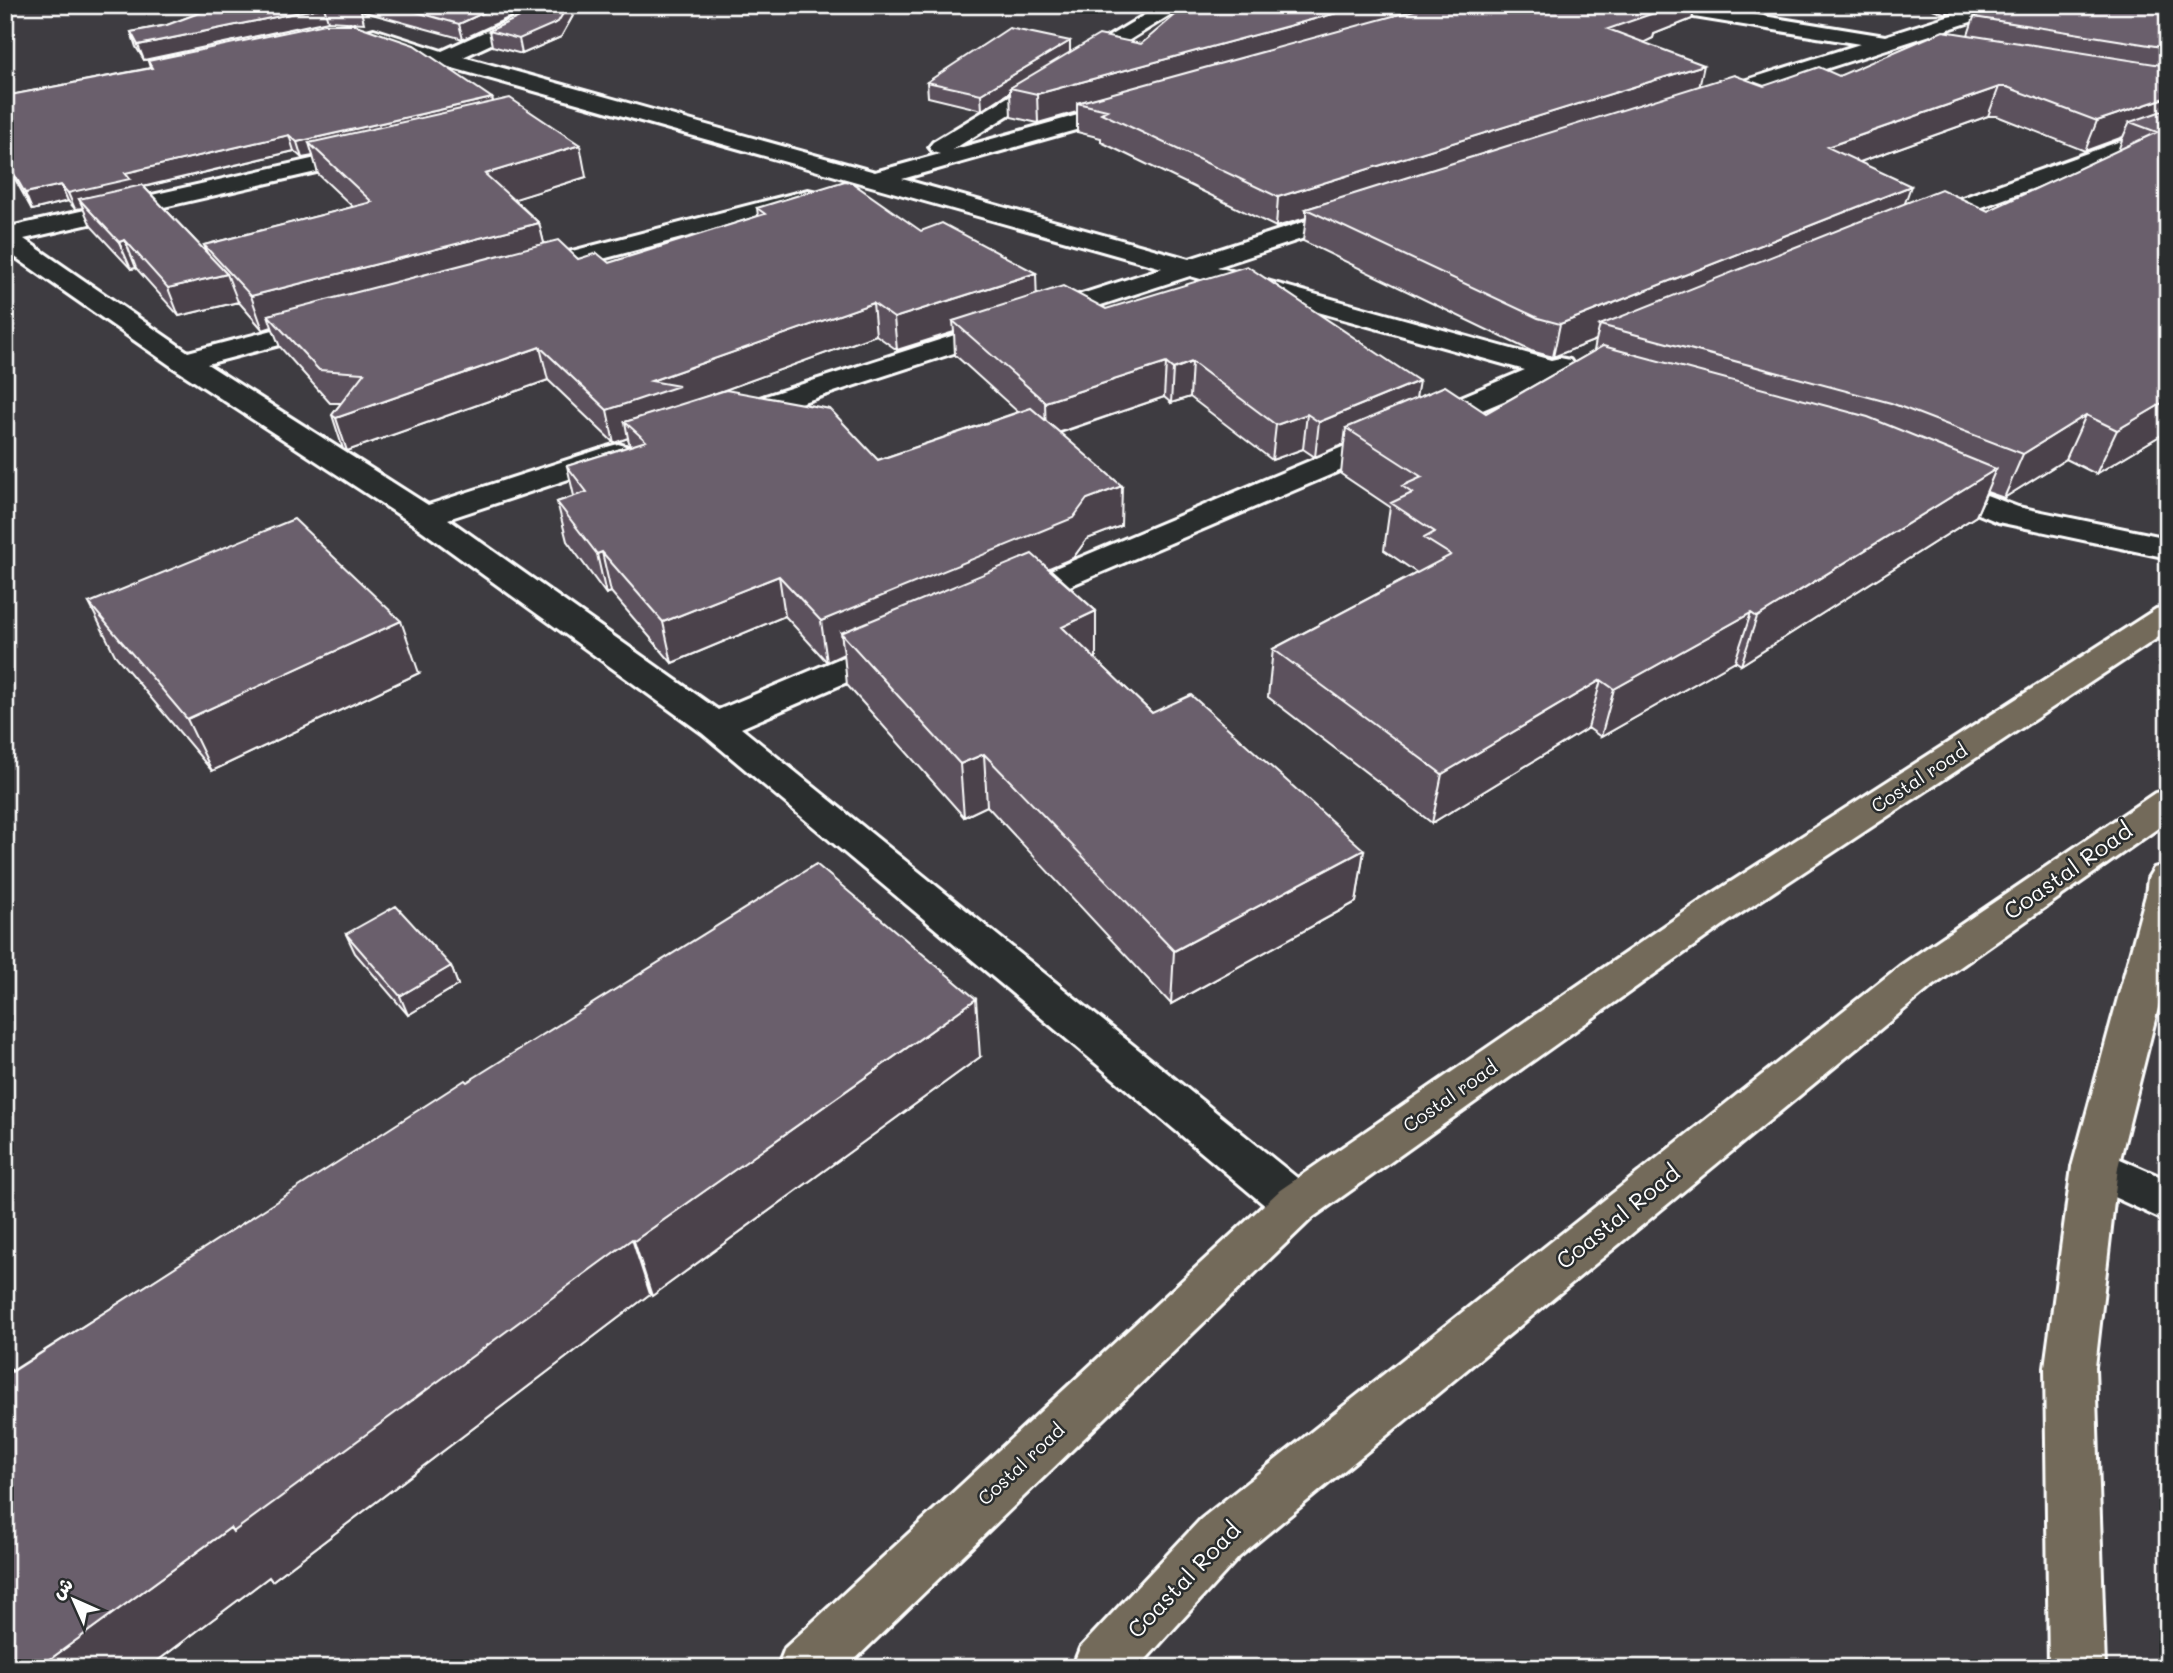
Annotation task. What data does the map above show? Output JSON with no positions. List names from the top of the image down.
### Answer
{
  "streets": {
    "highway": ["Costal road", "Coastal Road"]
  },
  "north": "top left"
}
